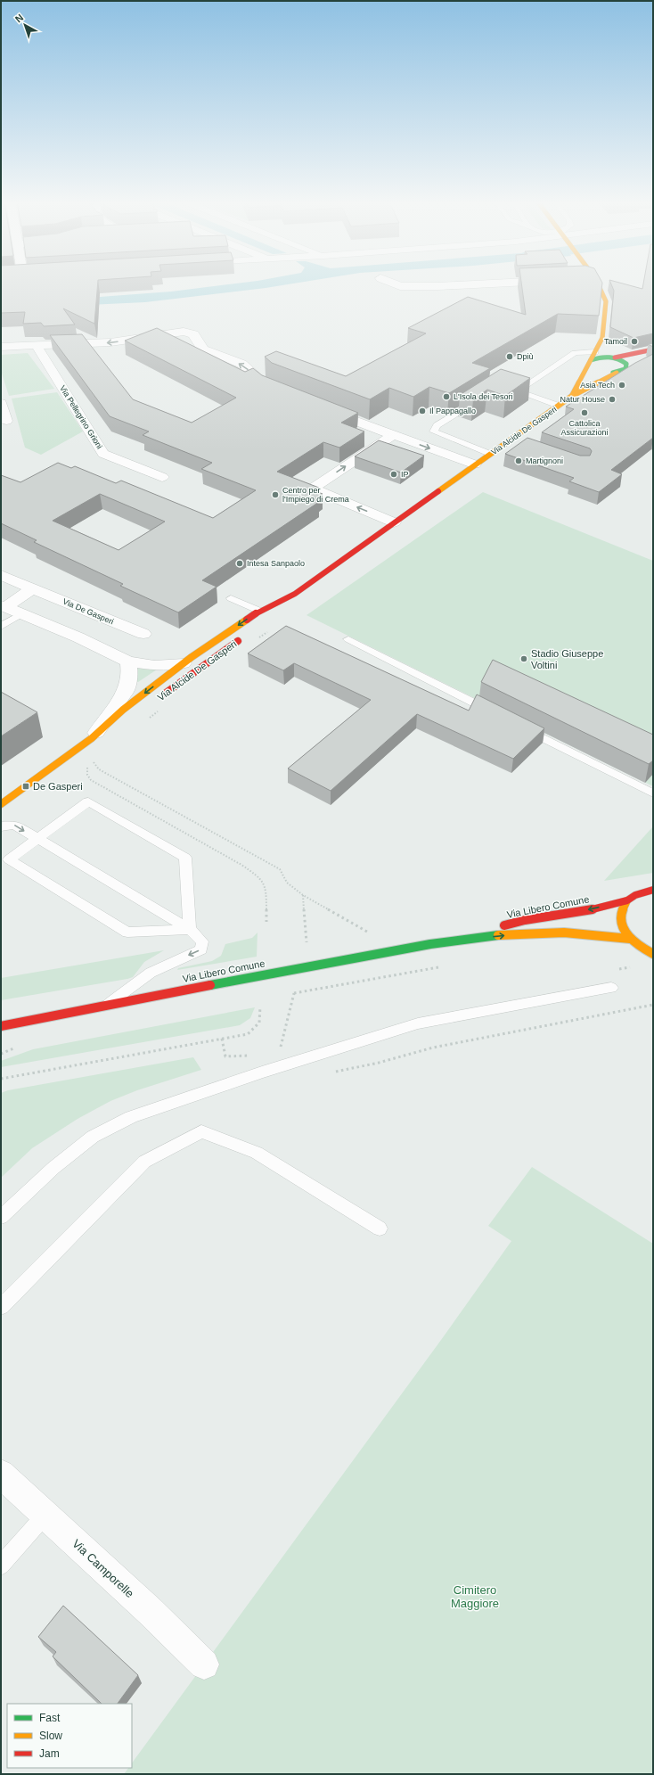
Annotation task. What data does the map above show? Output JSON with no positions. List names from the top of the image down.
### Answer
{
  "streets": {
    "street": [
      "Via Pellegrino Grioni",
      "Via Alcide De Gasperi",
      "Via De Gasperi",
      "Via Libero Comune",
      "Via Camporelle"
    ]
  },
  "parks": ["Cimitero Maggiore"],
  "places": {
    "other": [
      "Tamoil",
      "Dpiù",
      "Asia Tech",
      "L'Isola dei Tesori",
      "Natur House",
      "Il Pappagallo",
      "Cattolica Assicurazioni",
      "Martignoni",
      "IP",
      "Centro per l'Impiego di Crema",
      "Intesa Sanpaolo",
      "Stadio Giuseppe Voltini"
    ],
    "transit": ["De Gasperi"]
  },
  "legend": ["Fast", "Slow", "Jam"],
  "north": "top left"
}
